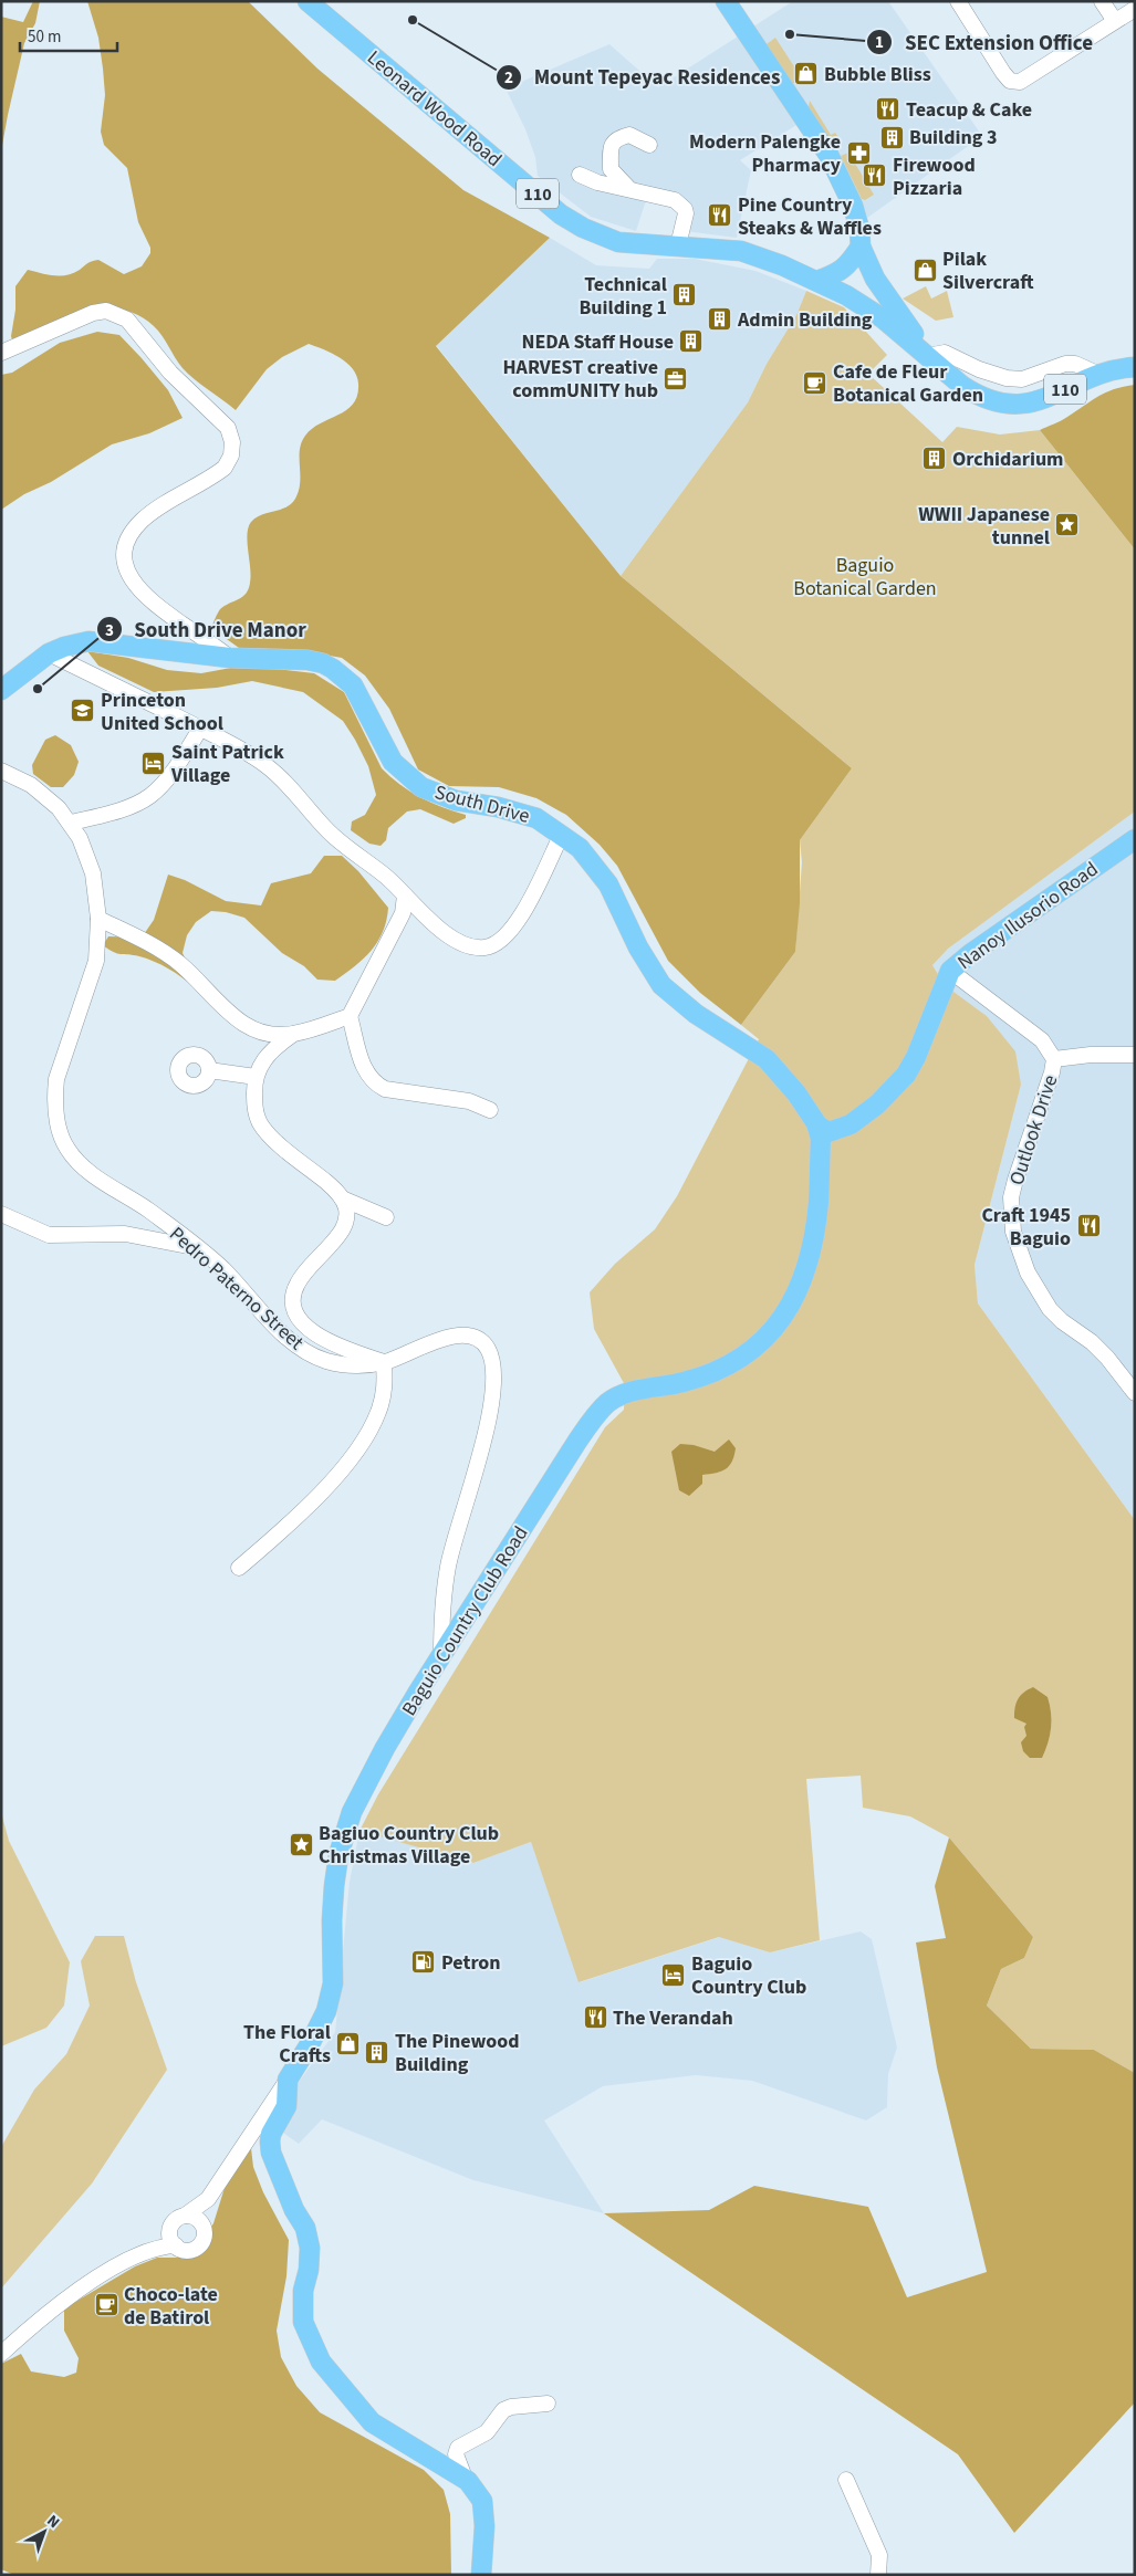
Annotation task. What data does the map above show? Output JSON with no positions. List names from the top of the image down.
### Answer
{
  "streets": {
    "main road": [
      "Leonard Wood Road",
      "110",
      "South Drive",
      "Nanoy Ilusorio Road",
      "Baguio Country Club Road"
    ],
    "street": ["Outlook Drive", "Pedro Paterno Street"]
  },
  "crossings": [
    ["South Drive", "Nanoy Ilusorio Road"],
    ["South Drive", "Baguio Country Club Road"],
    ["Nanoy Ilusorio Road", "Outlook Drive"],
    ["Nanoy Ilusorio Road", "Baguio Country Club Road"],
    ["Pedro Paterno Street", "Baguio Country Club Road"]
  ],
  "parks": ["Baguio Botanical Garden"],
  "places": {
    "other": ["Mount Tepeyac Residences", "SEC Extension Office", "South Drive Manor"],
    "shop": ["Bubble Bliss", "Pilak Silvercraft", "The Floral Crafts"],
    "restaurant": [
      "Teacup & Cake",
      "Firewood Pizzaria",
      "Pine Country Steaks & Waffles",
      "Craft 1945 Baguio",
      "The Verandah"
    ],
    "building": [
      "Building 3",
      "Technical Building 1",
      "Admin Building",
      "NEDA Staff House",
      "Orchidarium",
      "The Pinewood Building"
    ],
    "pharmacy": ["Modern Palengke Pharmacy"],
    "office": ["HARVEST creative commUNITY hub"],
    "cafe": ["Cafe de Fleur Botanical Garden", "Choco-late de Batirol"],
    "place": ["WWII Japanese tunnel", "Bagiuo Country Club Christmas Village"],
    "school or university": ["Princeton United School"],
    "hotel": ["Saint Patrick Village", "Baguio Country Club"],
    "fuel station": ["Petron"]
  },
  "scale_bar": "50 m",
  "north": "top right"
}
